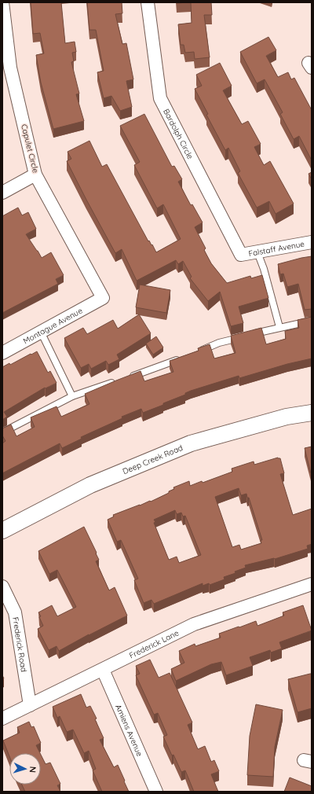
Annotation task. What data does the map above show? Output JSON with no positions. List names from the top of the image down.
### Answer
{
  "streets": {
    "street": [
      "Bardolph Circle",
      "Capulet Circle",
      "Falstaff Avenue",
      "Montague Avenue",
      "Deep Creek Road",
      "Frederick Lane",
      "Frederick Road",
      "Amiens Avenue"
    ]
  },
  "crossings": [
    ["Bardolph Circle", "Falstaff Avenue"],
    ["Capulet Circle", "Montague Avenue"],
    ["Frederick Lane", "Frederick Road"],
    ["Frederick Lane", "Amiens Avenue"]
  ],
  "north": "right"
}
